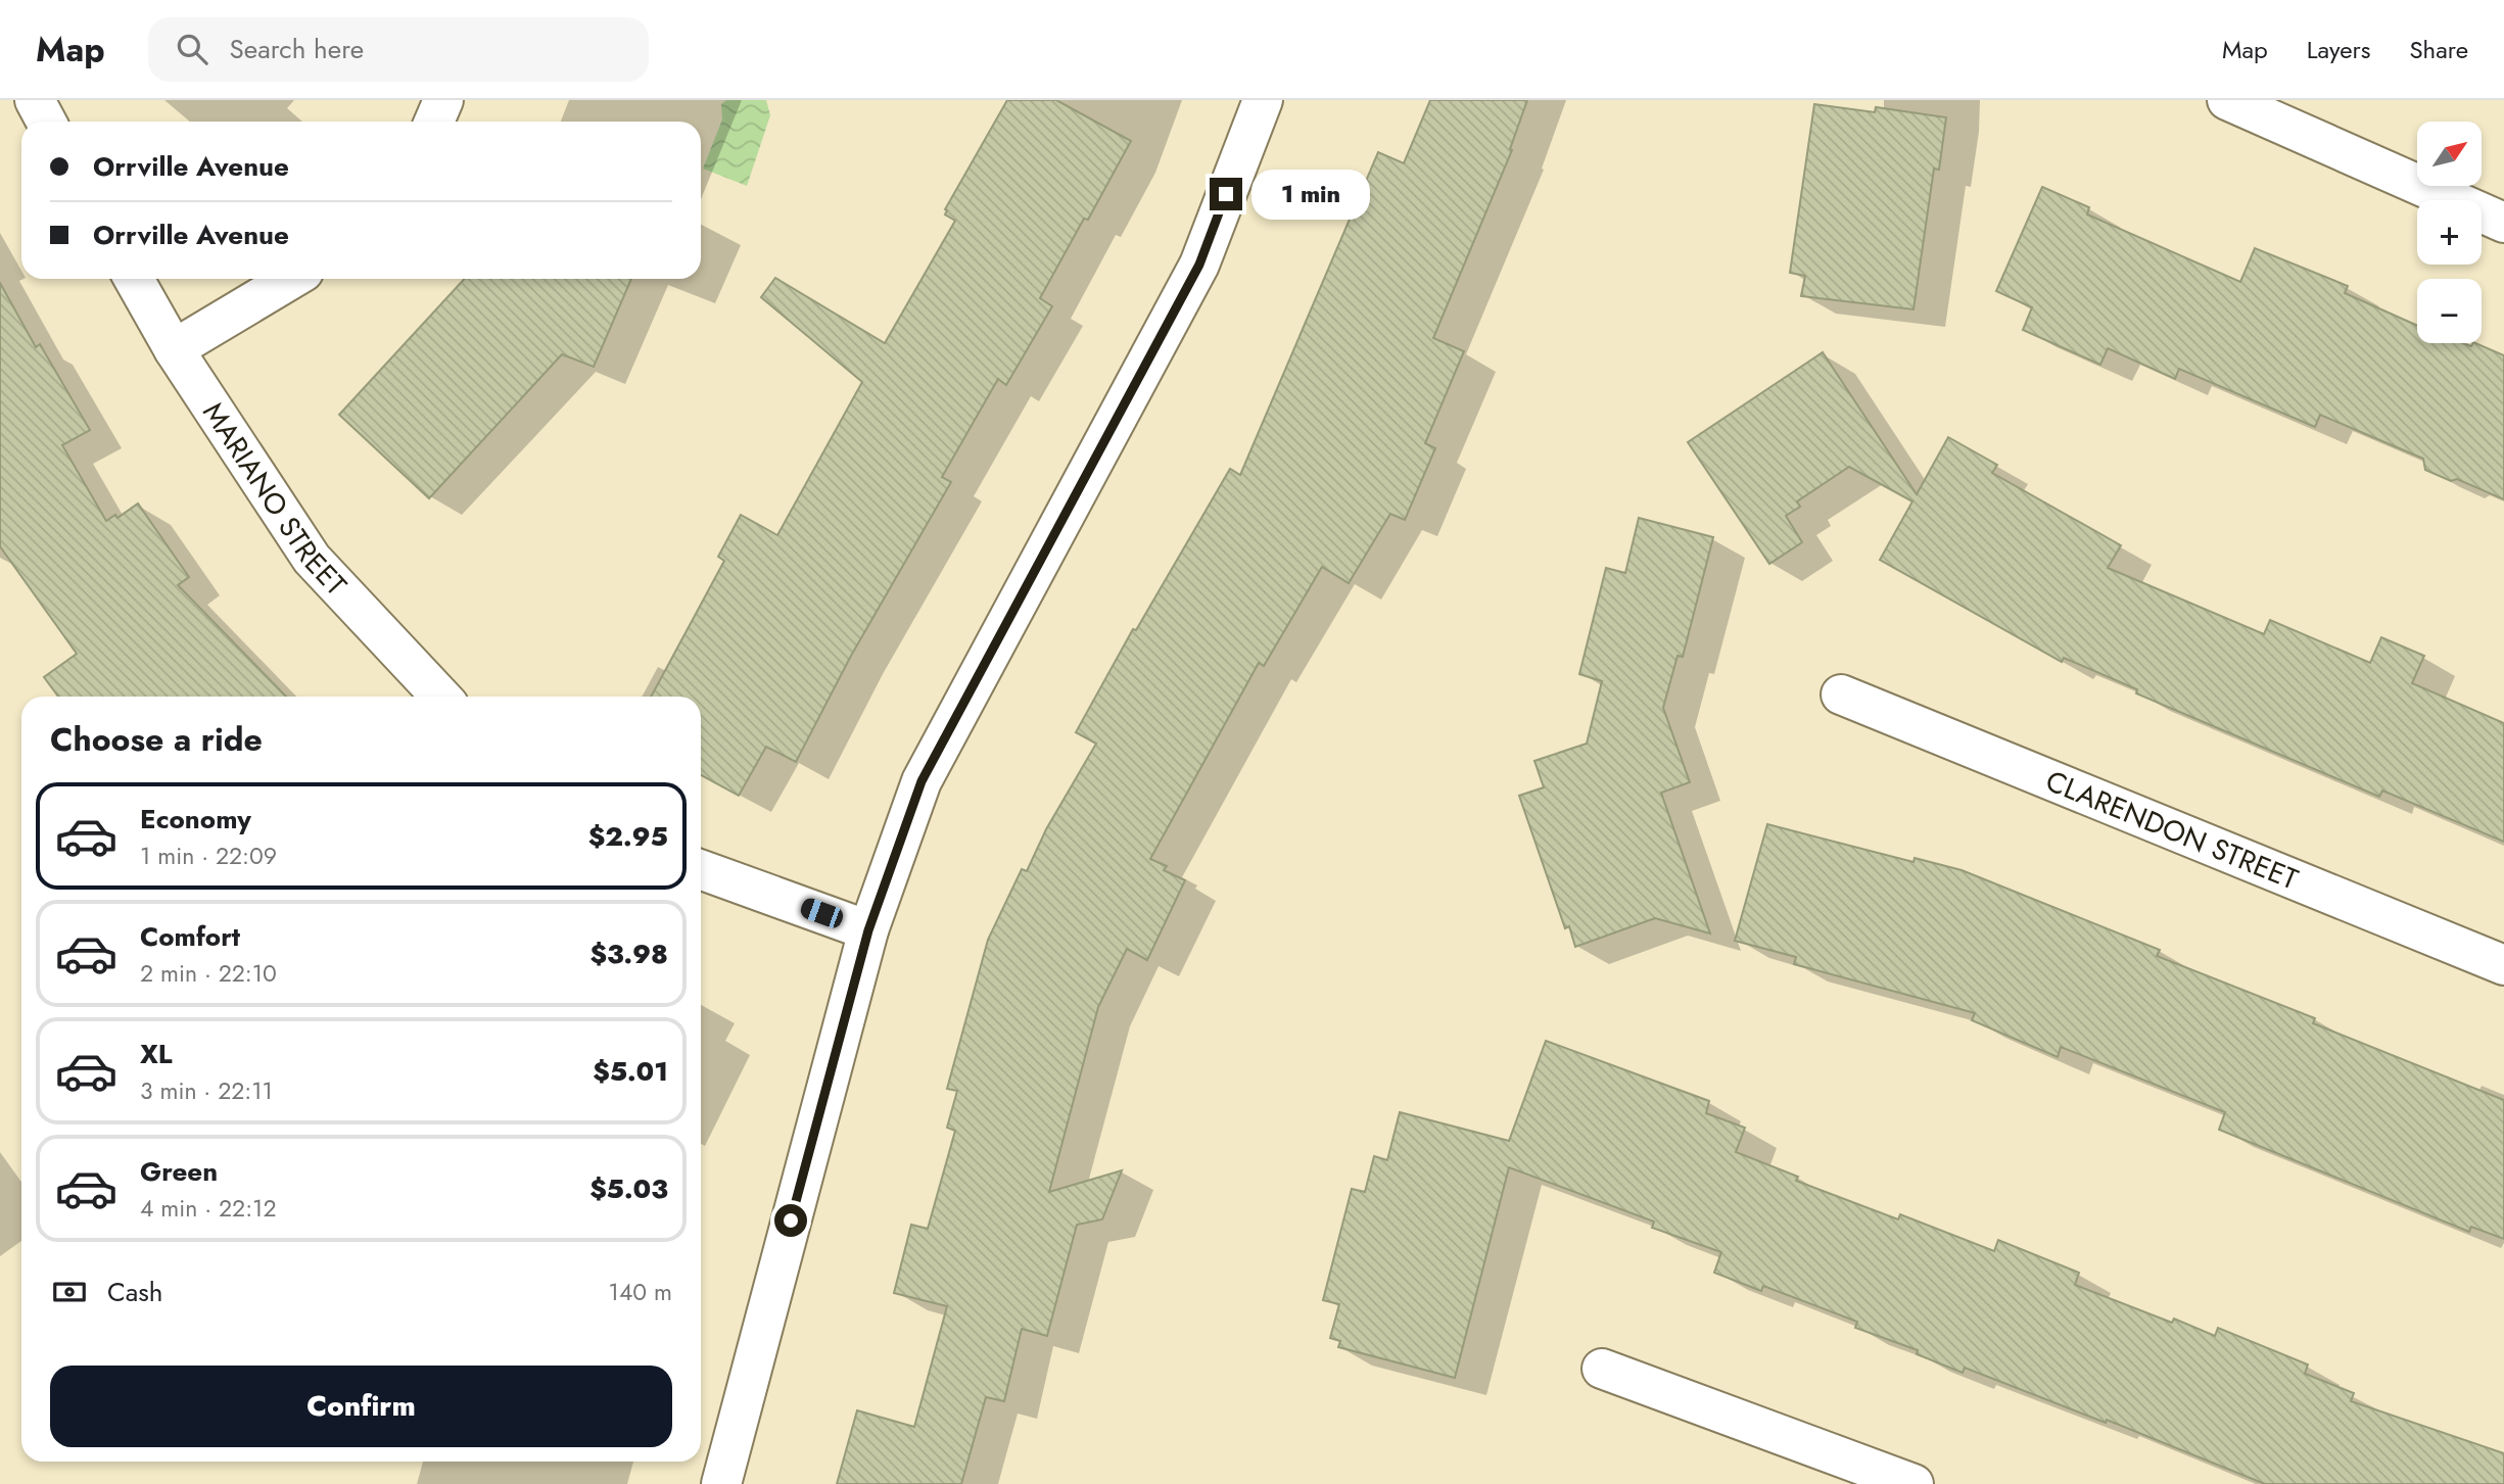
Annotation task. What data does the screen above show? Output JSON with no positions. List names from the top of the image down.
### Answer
{
  "streets": {
    "street": ["MARIANO STREET", "CLARENDON STREET"]
  },
  "north": "top right",
  "page": {
    "header": "Map",
    "search": "Search here",
    "nav": ["Map", "Layers", "Share"],
    "map_buttons": ["+", "−"],
    "banner": ["Orrville Avenue", "Orrville Avenue"],
    "bubble": "1 min",
    "heading": "Choose a ride",
    "list": [
      {
        "name": "Economy",
        "note": "1 min · 22:09",
        "value": "$2.95"
      },
      {
        "name": "Comfort",
        "note": "2 min · 22:10",
        "value": "$3.98"
      },
      {
        "name": "XL",
        "note": "3 min · 22:11",
        "value": "$5.01"
      },
      {
        "name": "Green",
        "note": "4 min · 22:12",
        "value": "$5.03"
      }
    ],
    "pay": ["Cash", "140 m"],
    "buttons": "Confirm"
  }
}
